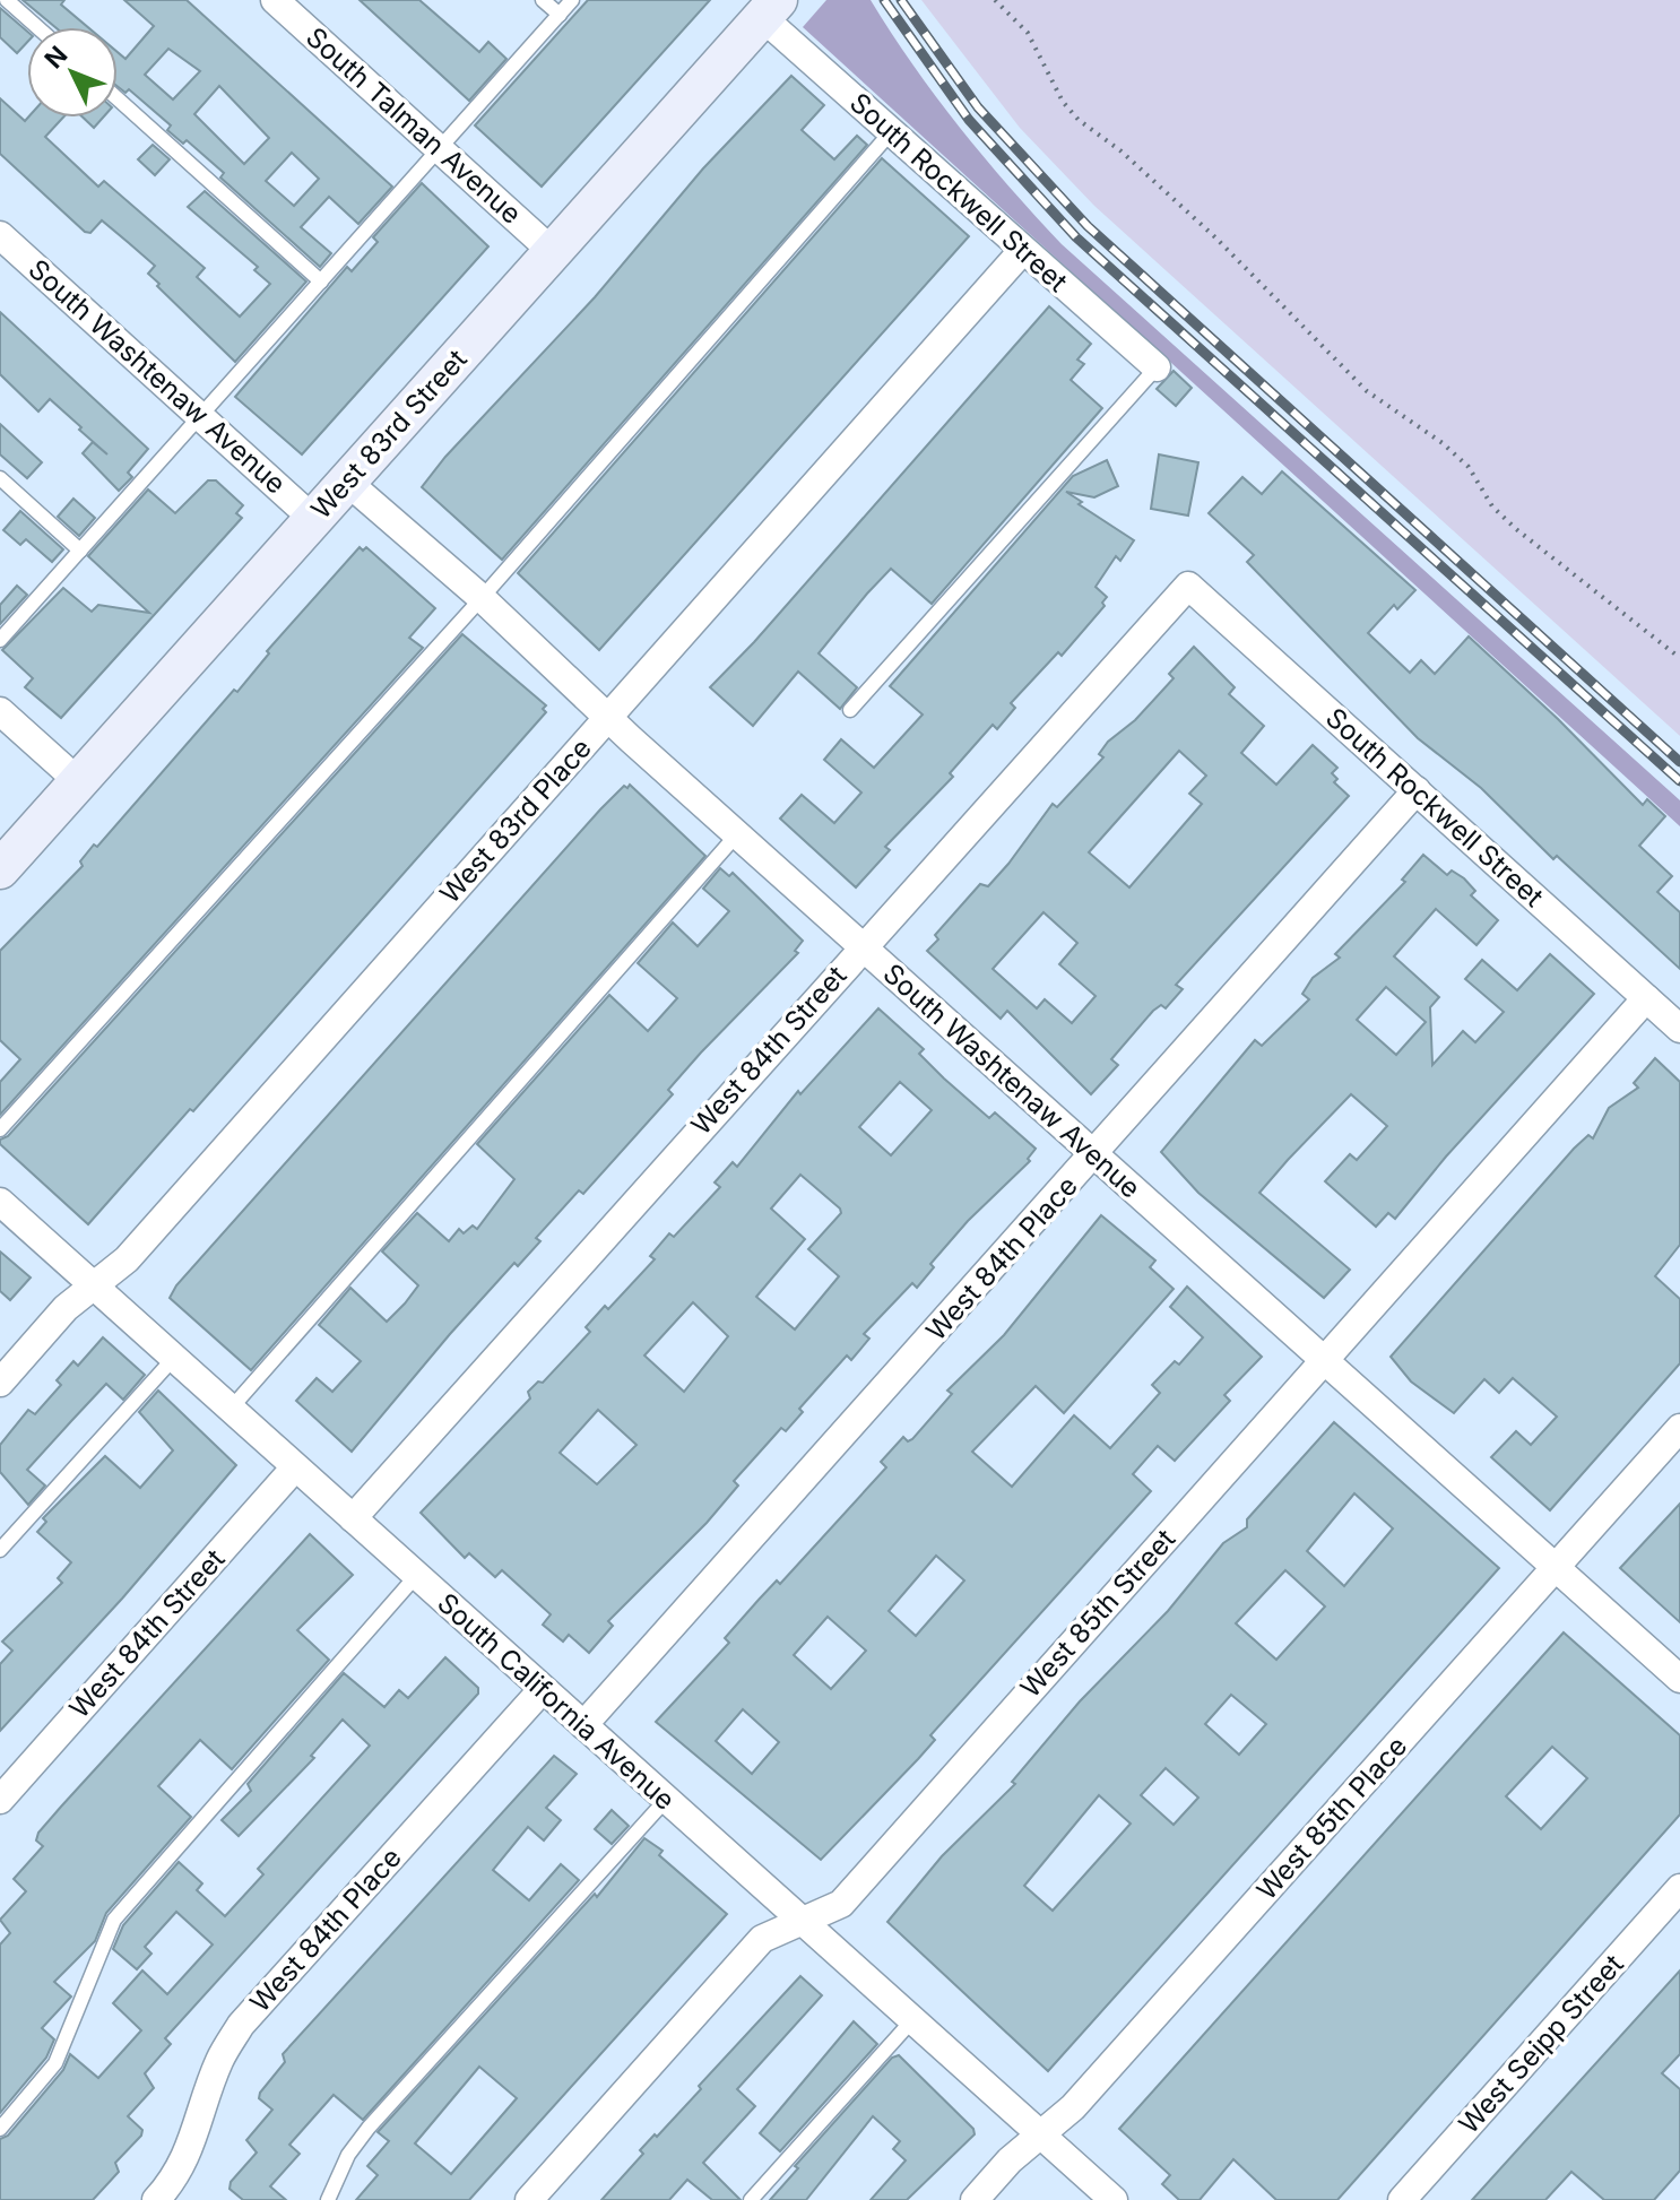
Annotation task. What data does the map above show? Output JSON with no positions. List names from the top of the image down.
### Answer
{
  "streets": {
    "street": [
      "South Talman Avenue",
      "South Rockwell Street",
      "South Washtenaw Avenue",
      "West 83rd Street",
      "West 83rd Place",
      "West 84th Street",
      "West 84th Place",
      "West 85th Street",
      "South California Avenue",
      "West 85th Place",
      "West Seipp Street"
    ]
  },
  "crossings": [
    ["South Talman Avenue", "West 83rd Street"],
    ["South Rockwell Street", "West 83rd Street"],
    ["South Rockwell Street", "West 83rd Place"],
    ["South Rockwell Street", "West 84th Street"],
    ["South Rockwell Street", "West 84th Place"],
    ["South Rockwell Street", "West 85th Street"],
    ["South Washtenaw Avenue", "West 83rd Street"],
    ["South Washtenaw Avenue", "West 83rd Place"],
    ["South Washtenaw Avenue", "West 84th Street"],
    ["South Washtenaw Avenue", "West 84th Place"],
    ["South Washtenaw Avenue", "West 85th Street"],
    ["South Washtenaw Avenue", "West 85th Place"],
    ["West 83rd Place", "South California Avenue"],
    ["West 84th Street", "South California Avenue"],
    ["West 84th Place", "South California Avenue"],
    ["West 85th Street", "South California Avenue"],
    ["South California Avenue", "West 85th Place"]
  ],
  "north": "top left"
}
